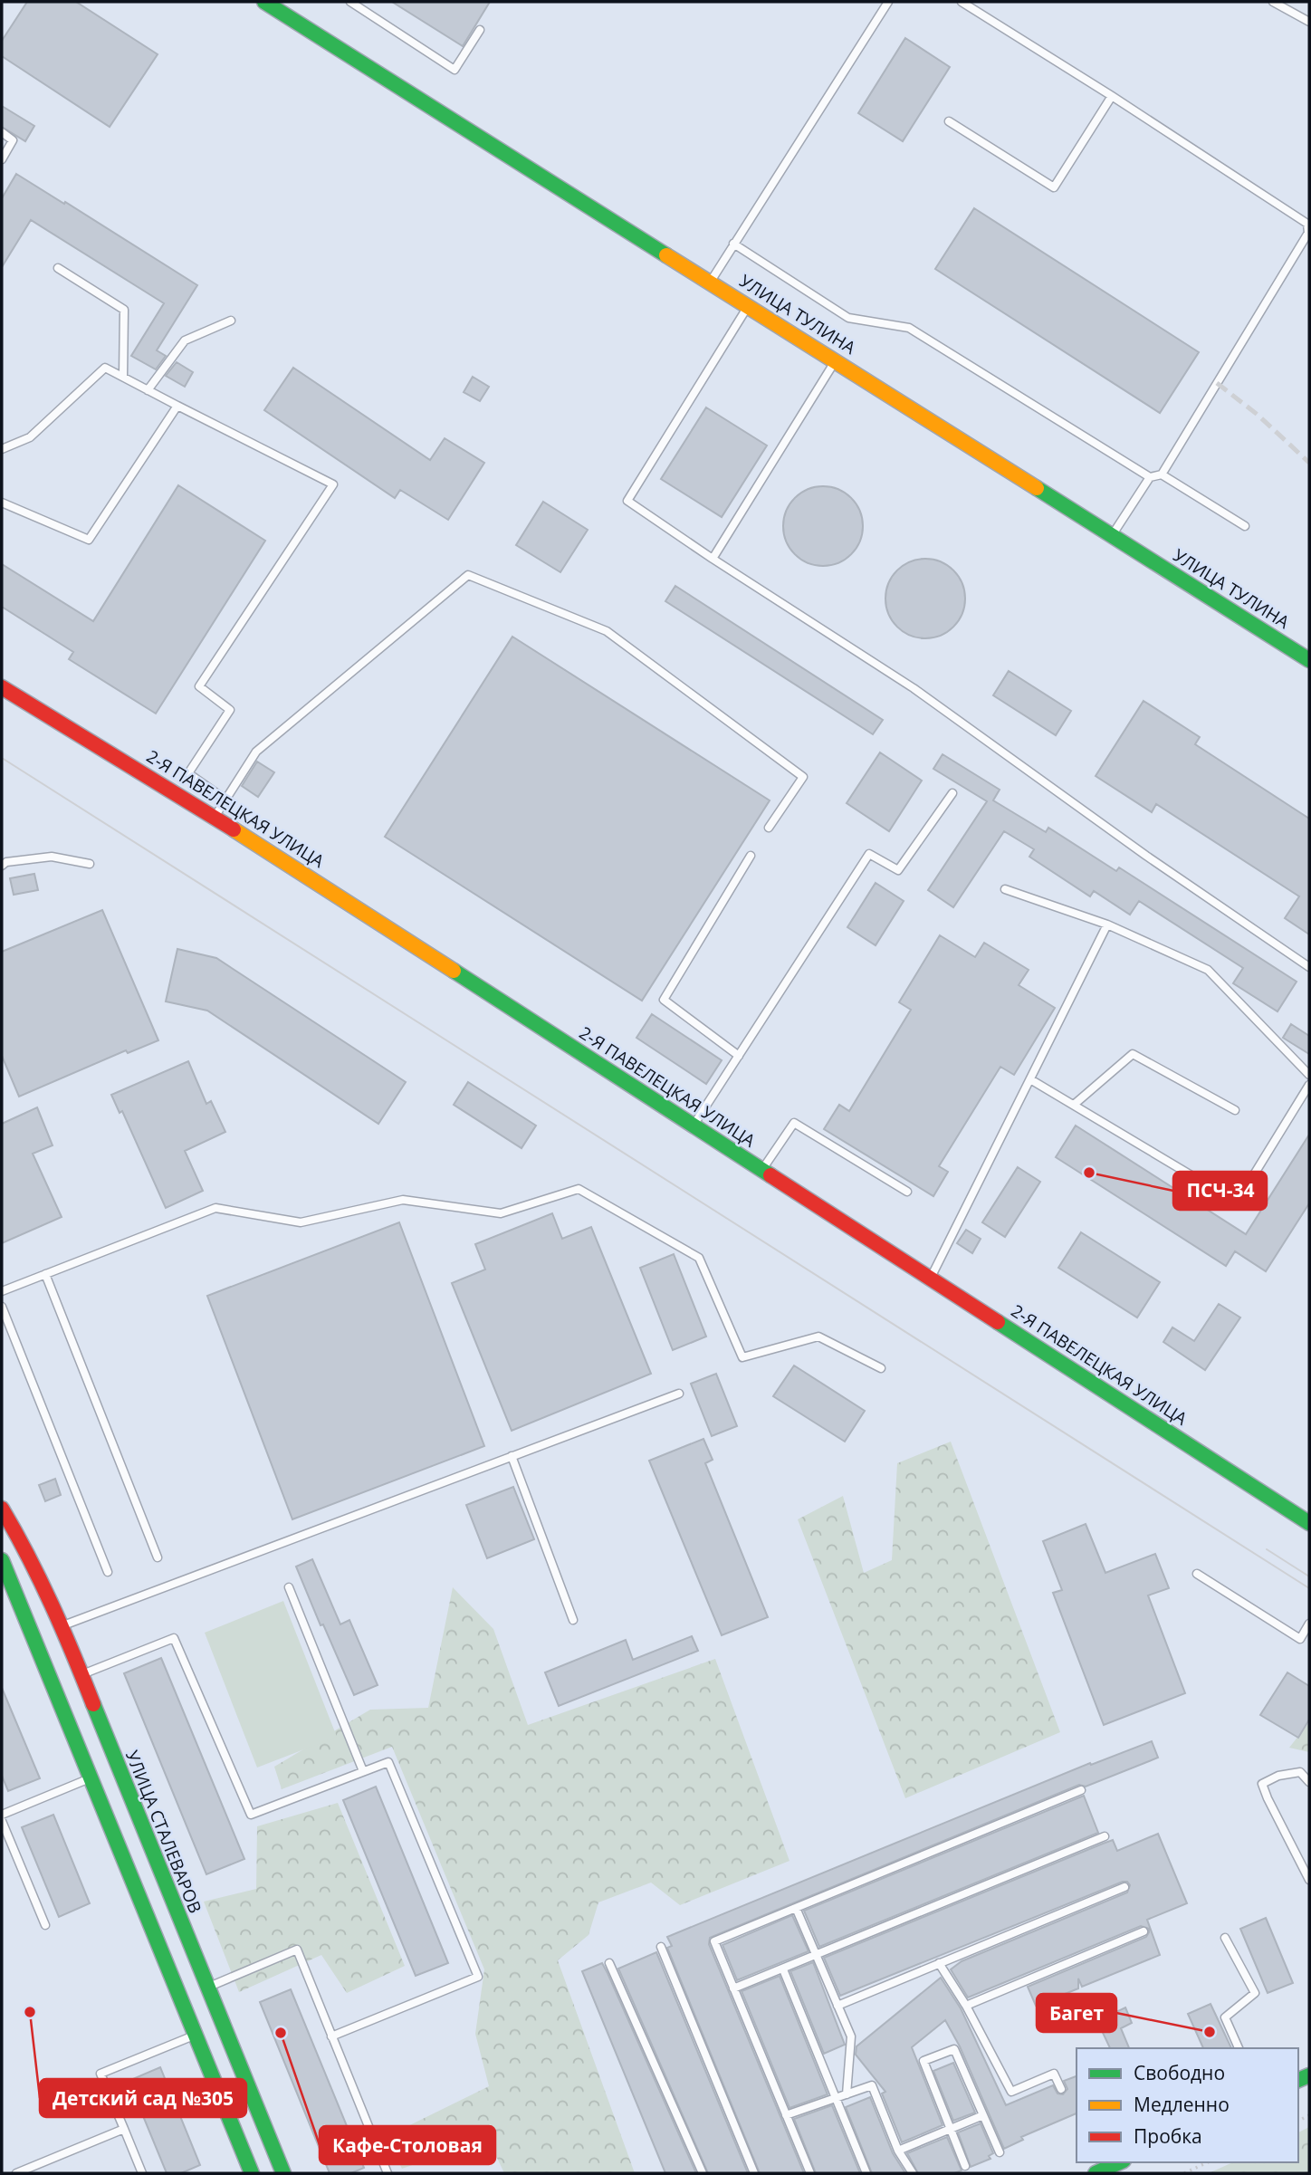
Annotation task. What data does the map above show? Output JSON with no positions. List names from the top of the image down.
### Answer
{
  "streets": {
    "street": ["УЛИЦА ТУЛИНА", "2-Я ПАВЕЛЕЦКАЯ УЛИЦА", "УЛИЦА СТАЛЕВАРОВ"]
  },
  "places": [
    "ПСЧ-34",
    "Детский сад №305",
    "Багет",
    "Кафе-Столовая"
  ],
  "legend": ["Свободно", "Медленно", "Пробка"]
}
